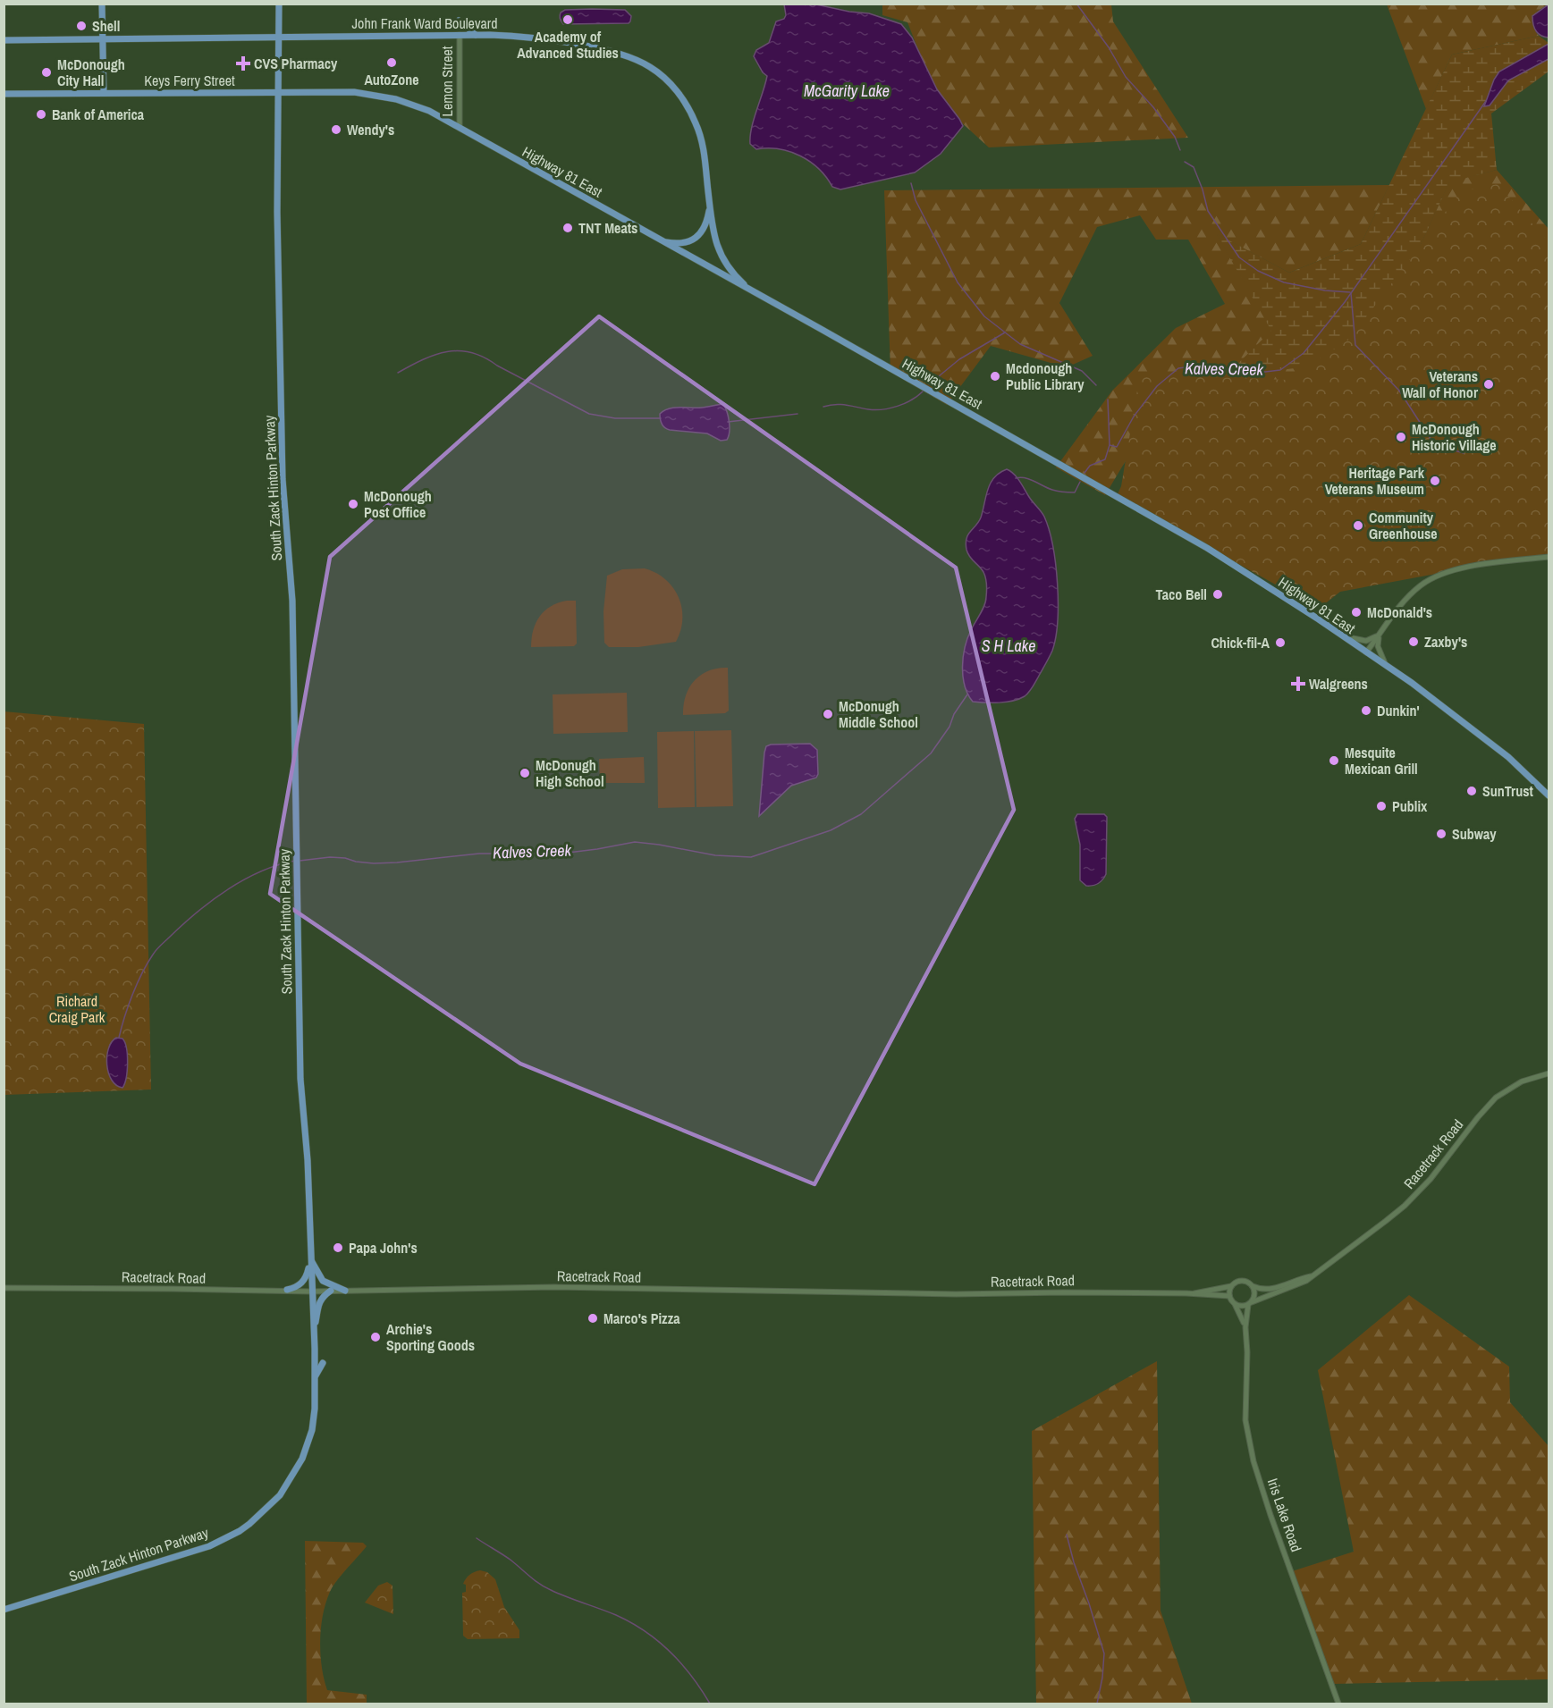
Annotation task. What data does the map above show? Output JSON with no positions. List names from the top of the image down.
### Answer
{
  "streets": {
    "main road": [
      "John Frank Ward Boulevard",
      "Keys Ferry Street",
      "Highway 81 East",
      "South Zack Hinton Parkway"
    ],
    "street": ["Lemon Street", "Racetrack Road", "Iris Lake Road"]
  },
  "crossings": [
    ["John Frank Ward Boulevard", "Lemon Street"],
    ["John Frank Ward Boulevard", "Highway 81 East"],
    ["John Frank Ward Boulevard", "South Zack Hinton Parkway"],
    ["Keys Ferry Street", "Highway 81 East"],
    ["Keys Ferry Street", "South Zack Hinton Parkway"],
    ["Lemon Street", "Highway 81 East"],
    ["Highway 81 East", "South Zack Hinton Parkway"],
    ["South Zack Hinton Parkway", "Racetrack Road"],
    ["Racetrack Road", "Iris Lake Road"]
  ],
  "water": ["McGarity Lake", "Kalves Creek", "S H Lake"],
  "parks": ["Richard Craig Park"],
  "places": {
    "other": [
      "Academy of Advanced Studies",
      "Shell",
      "AutoZone",
      "McDonough City Hall",
      "Bank of America",
      "Wendy's",
      "TNT Meats",
      "Mcdonough Public Library",
      "Veterans Wall of Honor",
      "McDonough Historic Village",
      "Heritage Park Veterans Museum",
      "McDonough Post Office",
      "Community Greenhouse",
      "Taco Bell",
      "McDonald's",
      "Zaxby's",
      "Chick-fil-A",
      "Dunkin'",
      "McDonugh Middle School",
      "Mesquite Mexican Grill",
      "McDonugh High School",
      "SunTrust",
      "Publix",
      "Subway",
      "Papa John's",
      "Marco's Pizza",
      "Archie's Sporting Goods"
    ],
    "health": ["CVS Pharmacy", "Walgreens"]
  }
}
